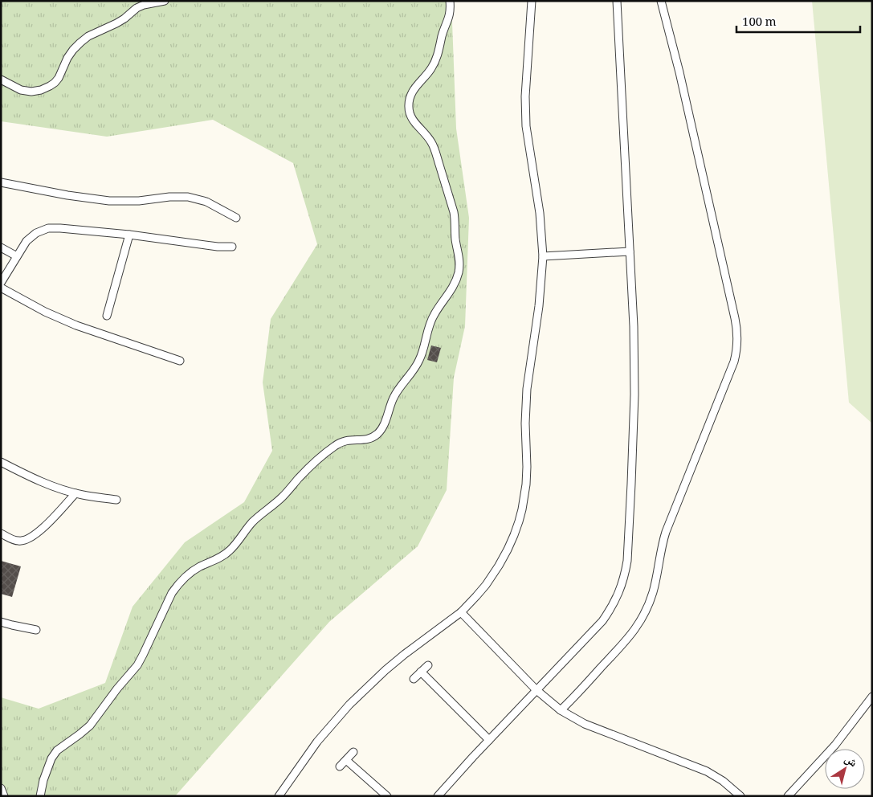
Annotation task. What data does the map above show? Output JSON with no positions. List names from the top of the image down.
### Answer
{
  "scale_bar": "100 m",
  "north": "top right"
}
